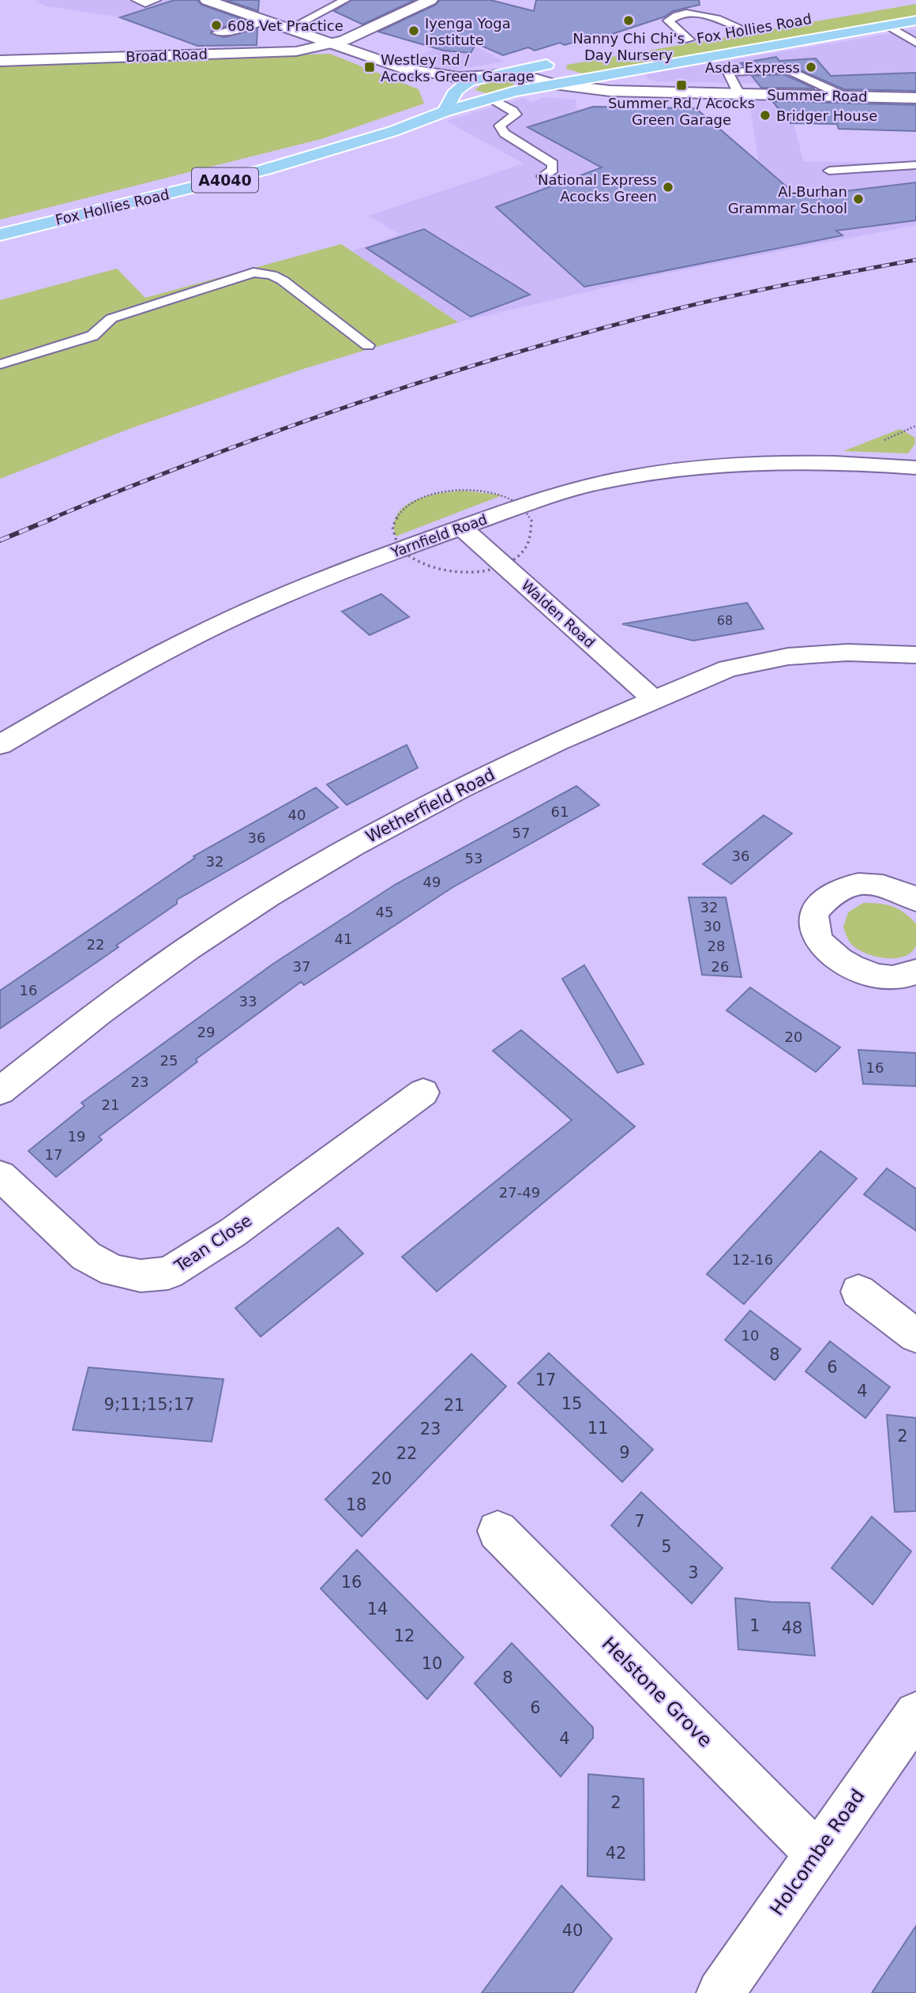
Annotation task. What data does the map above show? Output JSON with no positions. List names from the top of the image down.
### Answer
{
  "streets": {
    "main road": ["Fox Hollies Road", "A4040"],
    "street": [
      "Broad Road",
      "Summer Road",
      "Yarnfield Road",
      "Walden Road",
      "Wetherfield Road",
      "Tean Close",
      "Helstone Grove",
      "Holcombe Road"
    ]
  },
  "crossings": [
    ["Fox Hollies Road", "Summer Road"],
    ["Yarnfield Road", "Walden Road"],
    ["Walden Road", "Wetherfield Road"],
    ["Helstone Grove", "Holcombe Road"]
  ],
  "places": {
    "other": [
      "Nanny Chi Chi's Day Nursery",
      "608 Vet Practice",
      "Iyenga Yoga Institute",
      "Asda Express",
      "Bridger House",
      "National Express Acocks Green",
      "Al-Burhan Grammar School"
    ],
    "transit": ["Westley Rd / Acocks Green Garage", "Summer Rd / Acocks Green Garage"]
  },
  "house_numbers": [
    "68",
    "61",
    "40",
    "57",
    "36",
    "36",
    "53",
    "32",
    "49",
    "32",
    "45",
    "30",
    "41",
    "22",
    "28",
    "37",
    "26",
    "16",
    "33",
    "29",
    "20",
    "25",
    "16",
    "23",
    "21",
    "19",
    "17",
    "27-49",
    "12-16",
    "10",
    "8",
    "6",
    "17",
    "4",
    "15",
    "9;11;15;17",
    "21",
    "11",
    "23",
    "2",
    "9",
    "22",
    "20",
    "18",
    "7",
    "5",
    "3",
    "16",
    "14",
    "1",
    "48",
    "12",
    "10",
    "8",
    "6",
    "4",
    "2",
    "42",
    "40"
  ]
}
